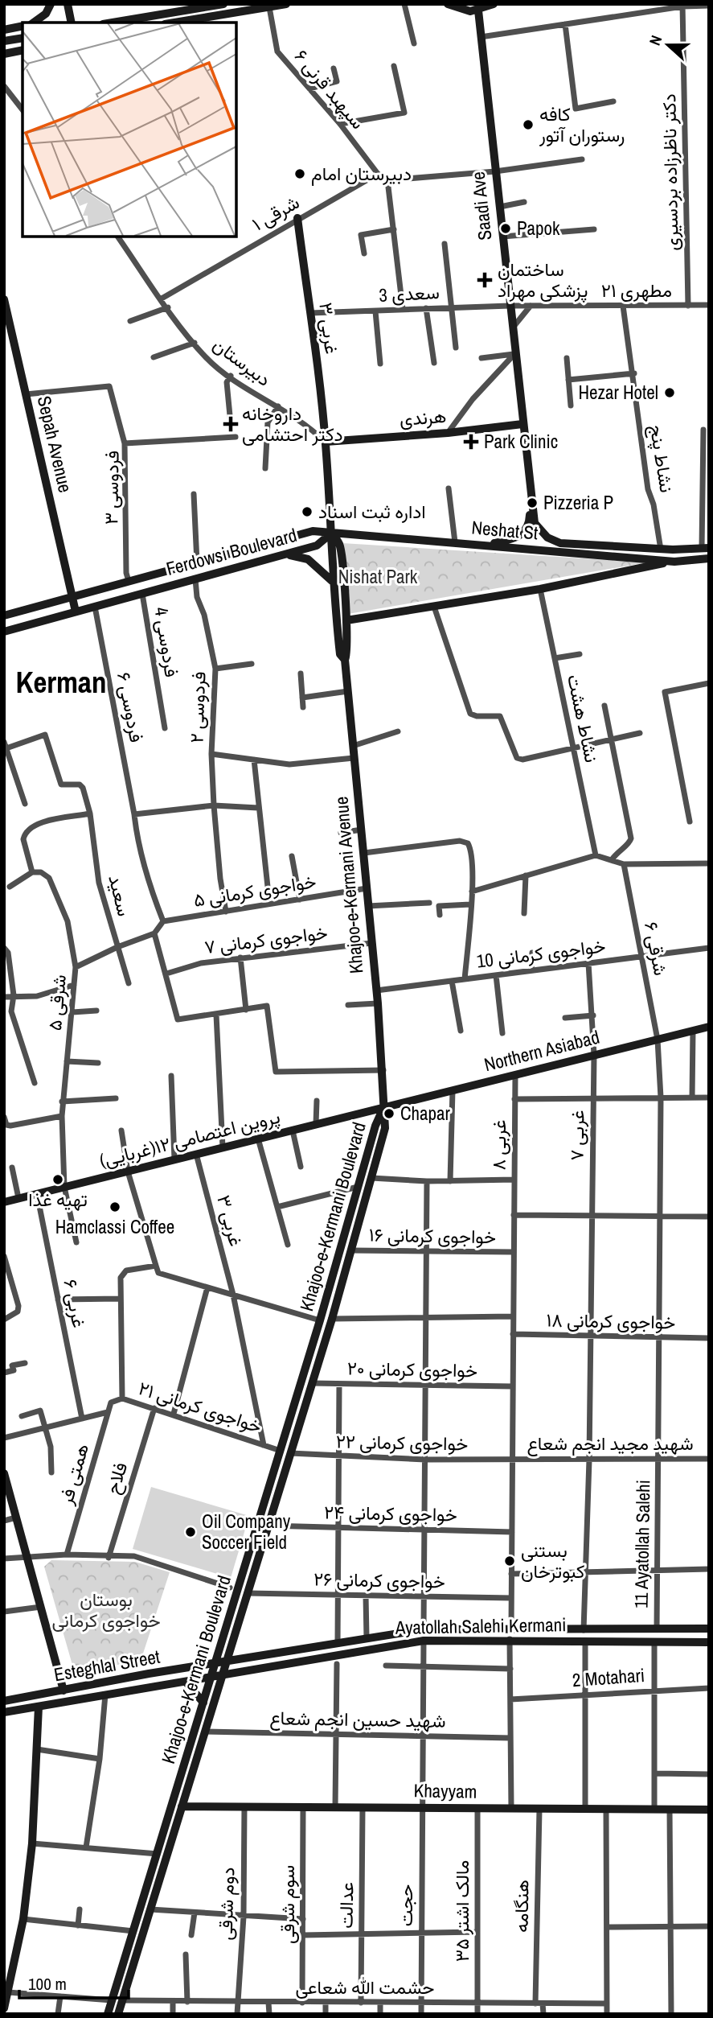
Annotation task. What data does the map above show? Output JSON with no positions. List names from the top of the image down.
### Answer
{
  "streets": {
    "main road": [
      "Saadi Ave",
      "۳ غربی",
      "هرندی",
      "Sepah Avenue",
      "Neshat St",
      "Ferdowsi Boulevard",
      "Khajoo-e-Kermani Avenue",
      "Northern Asiabad",
      "پروین اعتصامی ۱۲(غربایی)",
      "Khajoo-e-Kermani Boulevard",
      "Ayatollah Salehi Kermani",
      "Esteghlal Street",
      "Khayyam"
    ],
    "street": [
      "سپهبد قرنی ۶",
      "دکتر ناظرزاده بردسیری",
      "شرقی ۱",
      "مطهری ۲۱",
      "سعدی 3",
      "دبیرستان",
      "نشاط پنج",
      "فردوسی ۳",
      "فردوسی 4",
      "فردوسی ۶",
      "فردوسی ۲",
      "نشاط هشت",
      "خواجوی کرمانی ۵",
      "سعید",
      "خواجوی کرمانی ۷",
      "شرقی ۶",
      "خواجوی کرمانی 10",
      "شرقی ۵",
      "۷ غربی",
      "۸ غربی",
      "غربی ۳",
      "خواجوی کرمانی ۱۶",
      "غربی ۶",
      "خواجوی کرمانی ۱۸",
      "خواجوی کرمانی ۲۰",
      "خواجوی کرمانی ۲۱",
      "خواجوی کرمانی ۲۲",
      "شهید مجید انجم شعاع",
      "همتی فر",
      "فلاح",
      "خواجوی کرمانی ۲۴",
      "11 Ayatollah Salehi",
      "خواجوی کرمانی ۲۶",
      "2 Motahari",
      "شهید حسین انجم شعاع",
      "دوم شرقی",
      "سوم شرقی",
      "عدالت",
      "حجت",
      "هنگامه",
      "۳۵ مالک اشتر",
      "حشمت الله شعاعی"
    ]
  },
  "crossings": [
    ["سپهبد قرنی ۶", "شرقی ۱"],
    ["دکتر ناظرزاده بردسیری", "مطهری ۲۱"],
    ["Saadi Ave", "مطهری ۲۱"],
    ["Saadi Ave", "سعدی 3"],
    ["Saadi Ave", "هرندی"],
    ["Saadi Ave", "Neshat St"],
    ["شرقی ۱", "۳ غربی"],
    ["شرقی ۱", "دبیرستان"],
    ["مطهری ۲۱", "سعدی 3"],
    ["مطهری ۲۱", "نشاط پنج"],
    ["سعدی 3", "۳ غربی"],
    ["۳ غربی", "دبیرستان"],
    ["۳ غربی", "هرندی"],
    ["۳ غربی", "Neshat St"],
    ["۳ غربی", "Ferdowsi Boulevard"],
    ["۳ غربی", "Khajoo-e-Kermani Avenue"],
    ["دبیرستان", "هرندی"],
    ["Sepah Avenue", "Ferdowsi Boulevard"],
    ["نشاط پنج", "Neshat St"],
    ["فردوسی ۳", "Ferdowsi Boulevard"],
    ["Neshat St", "Ferdowsi Boulevard"],
    ["Neshat St", "نشاط هشت"],
    ["Neshat St", "Khajoo-e-Kermani Avenue"],
    ["Ferdowsi Boulevard", "فردوسی 4"],
    ["Ferdowsi Boulevard", "فردوسی ۶"],
    ["Ferdowsi Boulevard", "فردوسی ۲"],
    ["Ferdowsi Boulevard", "Khajoo-e-Kermani Avenue"],
    ["فردوسی ۶", "خواجوی کرمانی ۵"],
    ["فردوسی ۲", "خواجوی کرمانی ۵"],
    ["Khajoo-e-Kermani Avenue", "خواجوی کرمانی ۵"],
    ["Khajoo-e-Kermani Avenue", "خواجوی کرمانی ۷"],
    ["Khajoo-e-Kermani Avenue", "خواجوی کرمانی 10"],
    ["Khajoo-e-Kermani Avenue", "Northern Asiabad"],
    ["Khajoo-e-Kermani Avenue", "پروین اعتصامی ۱۲(غربایی)"],
    ["Khajoo-e-Kermani Avenue", "Khajoo-e-Kermani Boulevard"],
    ["شرقی ۶", "خواجوی کرمانی 10"],
    ["شرقی ۶", "Northern Asiabad"],
    ["شرقی ۶", "11 Ayatollah Salehi"],
    ["خواجوی کرمانی 10", "۷ غربی"],
    ["شرقی ۵", "پروین اعتصامی ۱۲(غربایی)"],
    ["Northern Asiabad", "۷ غربی"],
    ["Northern Asiabad", "پروین اعتصامی ۱۲(غربایی)"],
    ["Northern Asiabad", "۸ غربی"],
    ["Northern Asiabad", "Khajoo-e-Kermani Boulevard"],
    ["۷ غربی", "خواجوی کرمانی ۱۸"],
    ["۷ غربی", "شهید مجید انجم شعاع"],
    ["۷ غربی", "Ayatollah Salehi Kermani"],
    ["پروین اعتصامی ۱۲(غربایی)", "Khajoo-e-Kermani Boulevard"],
    ["پروین اعتصامی ۱۲(غربایی)", "غربی ۳"],
    ["پروین اعتصامی ۱۲(غربایی)", "غربی ۶"],
    ["۸ غربی", "خواجوی کرمانی ۱۶"],
    ["۸ غربی", "خواجوی کرمانی ۱۸"],
    ["۸ غربی", "خواجوی کرمانی ۲۰"],
    ["۸ غربی", "خواجوی کرمانی ۲۲"],
    ["۸ غربی", "شهید مجید انجم شعاع"],
    ["۸ غربی", "خواجوی کرمانی ۲۴"],
    ["۸ غربی", "خواجوی کرمانی ۲۶"],
    ["۸ غربی", "Ayatollah Salehi Kermani"],
    ["Khajoo-e-Kermani Boulevard", "خواجوی کرمانی ۱۶"],
    ["Khajoo-e-Kermani Boulevard", "خواجوی کرمانی ۲۰"],
    ["Khajoo-e-Kermani Boulevard", "خواجوی کرمانی ۲۱"],
    ["Khajoo-e-Kermani Boulevard", "خواجوی کرمانی ۲۲"],
    ["Khajoo-e-Kermani Boulevard", "خواجوی کرمانی ۲۴"],
    ["Khajoo-e-Kermani Boulevard", "خواجوی کرمانی ۲۶"],
    ["Khajoo-e-Kermani Boulevard", "Ayatollah Salehi Kermani"],
    ["Khajoo-e-Kermani Boulevard", "Esteghlal Street"],
    ["Khajoo-e-Kermani Boulevard", "شهید حسین انجم شعاع"],
    ["Khajoo-e-Kermani Boulevard", "Khayyam"],
    ["Khajoo-e-Kermani Boulevard", "حشمت الله شعاعی"],
    ["غربی ۳", "خواجوی کرمانی ۲۱"],
    ["خواجوی کرمانی ۱۸", "11 Ayatollah Salehi"],
    ["خواجوی کرمانی ۲۱", "همتی فر"],
    ["خواجوی کرمانی ۲۱", "فلاح"],
    ["خواجوی کرمانی ۲۲", "شهید مجید انجم شعاع"],
    ["شهید مجید انجم شعاع", "11 Ayatollah Salehi"],
    ["11 Ayatollah Salehi", "Ayatollah Salehi Kermani"],
    ["Ayatollah Salehi Kermani", "Esteghlal Street"],
    ["Ayatollah Salehi Kermani", "حجت"],
    ["شهید حسین انجم شعاع", "حجت"],
    ["Khayyam", "دوم شرقی"],
    ["Khayyam", "سوم شرقی"],
    ["Khayyam", "عدالت"],
    ["Khayyam", "حجت"],
    ["Khayyam", "هنگامه"],
    ["Khayyam", "۳۵ مالک اشتر"],
    ["دوم شرقی", "حشمت الله شعاعی"],
    ["سوم شرقی", "حشمت الله شعاعی"],
    ["عدالت", "حشمت الله شعاعی"],
    ["حجت", "حشمت الله شعاعی"],
    ["هنگامه", "حشمت الله شعاعی"],
    ["۳۵ مالک اشتر", "حشمت الله شعاعی"]
  ],
  "districts": ["Kerman"],
  "parks": ["Nishat Park", "بوستان خواجوی کرمانی"],
  "places": {
    "other": [
      "کافه رستوران آتور",
      "دبیرستان امام",
      "Papok",
      "Hezar Hotel",
      "Pizzeria P",
      "اداره ثبت اسناد",
      "Chapar",
      "تهیه غذا",
      "Hamclassi Coffee",
      "Oil Company Soccer Field",
      "بستنی کبوترخان"
    ],
    "health": ["ساختمان پزشکی مهراد", "داروخانه دکتر احتشامی", "Park Clinic"]
  },
  "scale_bar": "100 m",
  "north": "left"
}
